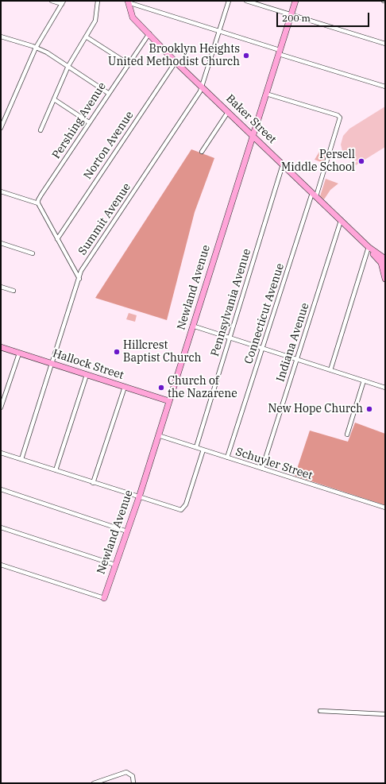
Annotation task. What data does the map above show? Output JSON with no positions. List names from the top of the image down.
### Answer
{
  "streets": {
    "street": [
      "Baker Street",
      "Pershing Avenue",
      "Norton Avenue",
      "Summit Avenue",
      "Newland Avenue",
      "Pennsylvania Avenue",
      "Connecticut Avenue",
      "Indiana Avenue",
      "Hallock Street",
      "Schuyler Street"
    ]
  },
  "crossings": [
    ["Baker Street", "Pershing Avenue"],
    ["Baker Street", "Norton Avenue"],
    ["Baker Street", "Summit Avenue"],
    ["Baker Street", "Newland Avenue"],
    ["Baker Street", "Pennsylvania Avenue"],
    ["Baker Street", "Connecticut Avenue"],
    ["Baker Street", "Indiana Avenue"],
    ["Summit Avenue", "Hallock Street"],
    ["Newland Avenue", "Connecticut Avenue"],
    ["Newland Avenue", "Hallock Street"],
    ["Newland Avenue", "Schuyler Street"],
    ["Pennsylvania Avenue", "Schuyler Street"],
    ["Connecticut Avenue", "Schuyler Street"],
    ["Indiana Avenue", "Schuyler Street"]
  ],
  "places": [
    "Brooklyn Heights United Methodist Church",
    "Persell Middle School",
    "Hillcrest Baptist Church",
    "Church of the Nazarene",
    "New Hope Church"
  ],
  "scale_bar": "200 m"
}
